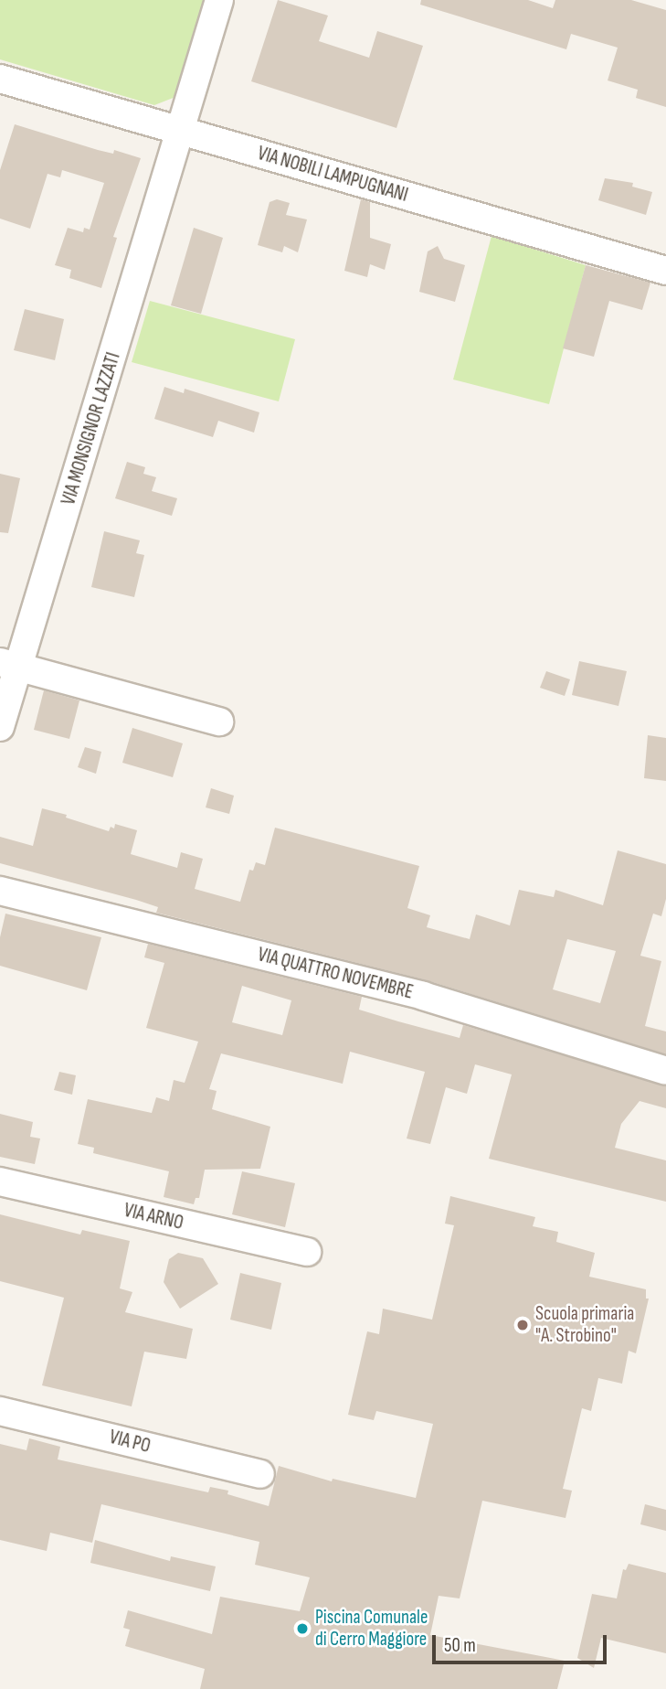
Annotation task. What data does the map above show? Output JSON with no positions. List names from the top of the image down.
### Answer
{
  "streets": {
    "street": [
      "VIA NOBILI LAMPUGNANI",
      "VIA MONSIGNOR LAZZATI",
      "VIA QUATTRO NOVEMBRE",
      "VIA ARNO",
      "VIA PO"
    ]
  },
  "crossings": [
    ["VIA NOBILI LAMPUGNANI", "VIA MONSIGNOR LAZZATI"]
  ],
  "places": ["Scuola primaria \"A. Strobino\"", "Piscina Comunale di Cerro Maggiore"],
  "scale_bar": "50 m"
}
